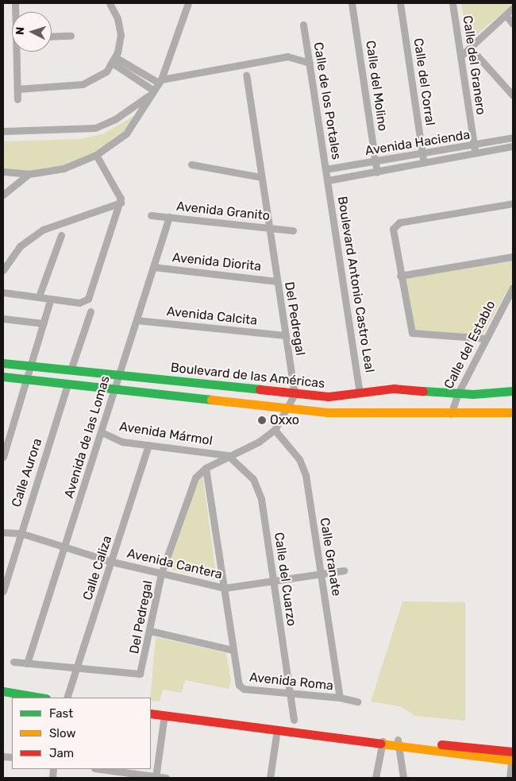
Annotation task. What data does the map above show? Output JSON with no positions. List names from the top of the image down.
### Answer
{
  "streets": {
    "main road": ["Boulevard de las Américas"],
    "street": [
      "Calle del Granero",
      "Calle del Corral",
      "Calle del Molino",
      "Calle de los Portales",
      "Avenida Hacienda",
      "Avenida Granito",
      "Avenida Diorita",
      "Boulevard Antonio Castro Leal",
      "Avenida Calcita",
      "Del Pedregal",
      "Calle del Establo",
      "Avenida Mármol",
      "Avenida de las Lomas",
      "Calle Aurora",
      "Calle Granate",
      "Avenida Cantera",
      "Calle Caliza",
      "Calle del Cuarzo",
      "Avenida Roma"
    ]
  },
  "crossings": [
    ["Calle del Granero", "Avenida Hacienda"],
    ["Calle del Corral", "Avenida Hacienda"],
    ["Calle del Molino", "Avenida Hacienda"],
    ["Calle de los Portales", "Avenida Hacienda"],
    ["Calle de los Portales", "Boulevard Antonio Castro Leal"],
    ["Avenida Hacienda", "Boulevard Antonio Castro Leal"],
    ["Avenida Granito", "Del Pedregal"],
    ["Avenida Granito", "Avenida de las Lomas"],
    ["Avenida Diorita", "Del Pedregal"],
    ["Avenida Diorita", "Avenida de las Lomas"],
    ["Boulevard Antonio Castro Leal", "Boulevard de las Américas"],
    ["Avenida Calcita", "Del Pedregal"],
    ["Avenida Calcita", "Avenida de las Lomas"],
    ["Del Pedregal", "Boulevard de las Américas"],
    ["Del Pedregal", "Avenida Mármol"],
    ["Del Pedregal", "Calle Granate"],
    ["Del Pedregal", "Avenida Cantera"],
    ["Del Pedregal", "Calle Caliza"],
    ["Del Pedregal", "Calle del Cuarzo"],
    ["Calle del Establo", "Boulevard de las Américas"],
    ["Boulevard de las Américas", "Avenida de las Lomas"],
    ["Avenida Mármol", "Avenida de las Lomas"],
    ["Avenida Mármol", "Calle Caliza"],
    ["Avenida Mármol", "Calle del Cuarzo"],
    ["Avenida de las Lomas", "Avenida Cantera"],
    ["Calle Aurora", "Avenida Cantera"],
    ["Calle Granate", "Avenida Cantera"],
    ["Calle Granate", "Avenida Roma"],
    ["Avenida Cantera", "Calle Caliza"],
    ["Avenida Cantera", "Calle del Cuarzo"],
    ["Calle del Cuarzo", "Avenida Roma"]
  ],
  "places": ["Oxxo"],
  "legend": ["Fast", "Slow", "Jam"],
  "north": "left"
}
